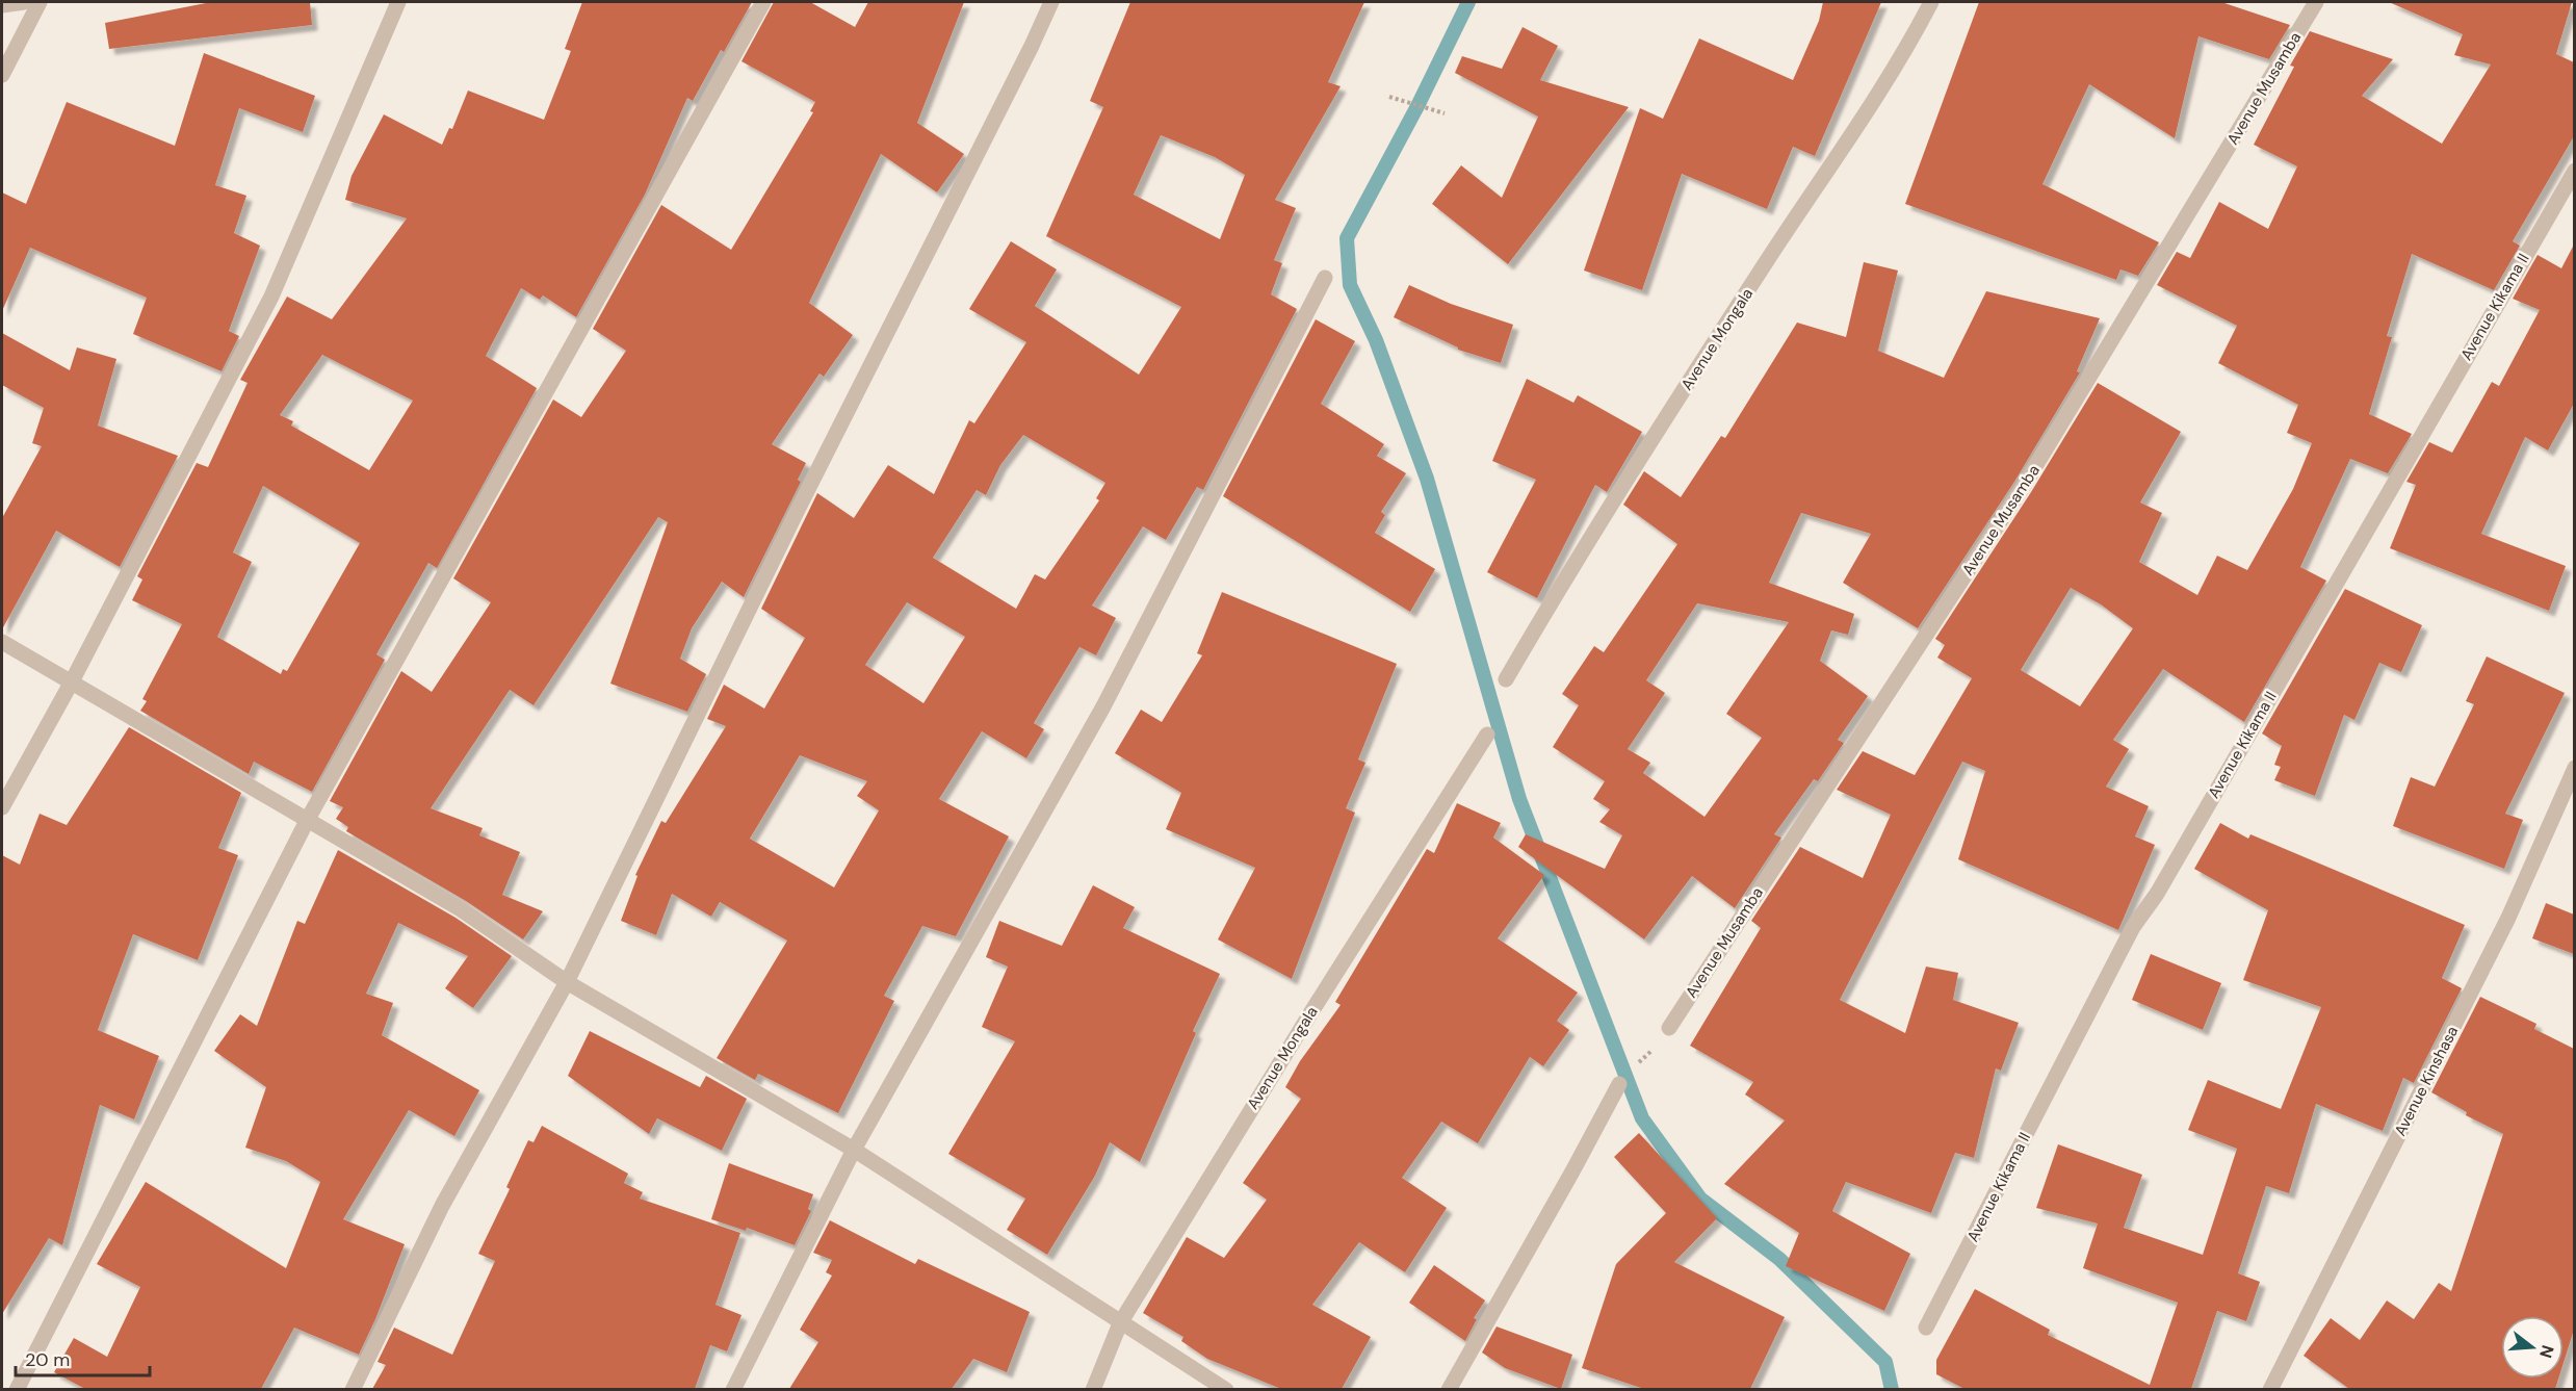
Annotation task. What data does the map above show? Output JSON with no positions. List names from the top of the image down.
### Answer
{
  "streets": {
    "street": [
      "Avenue Musamba",
      "Avenue Kikama II",
      "Avenue Mongala",
      "Avenue Kinshasa"
    ]
  },
  "scale_bar": "20 m",
  "north": "right"
}
